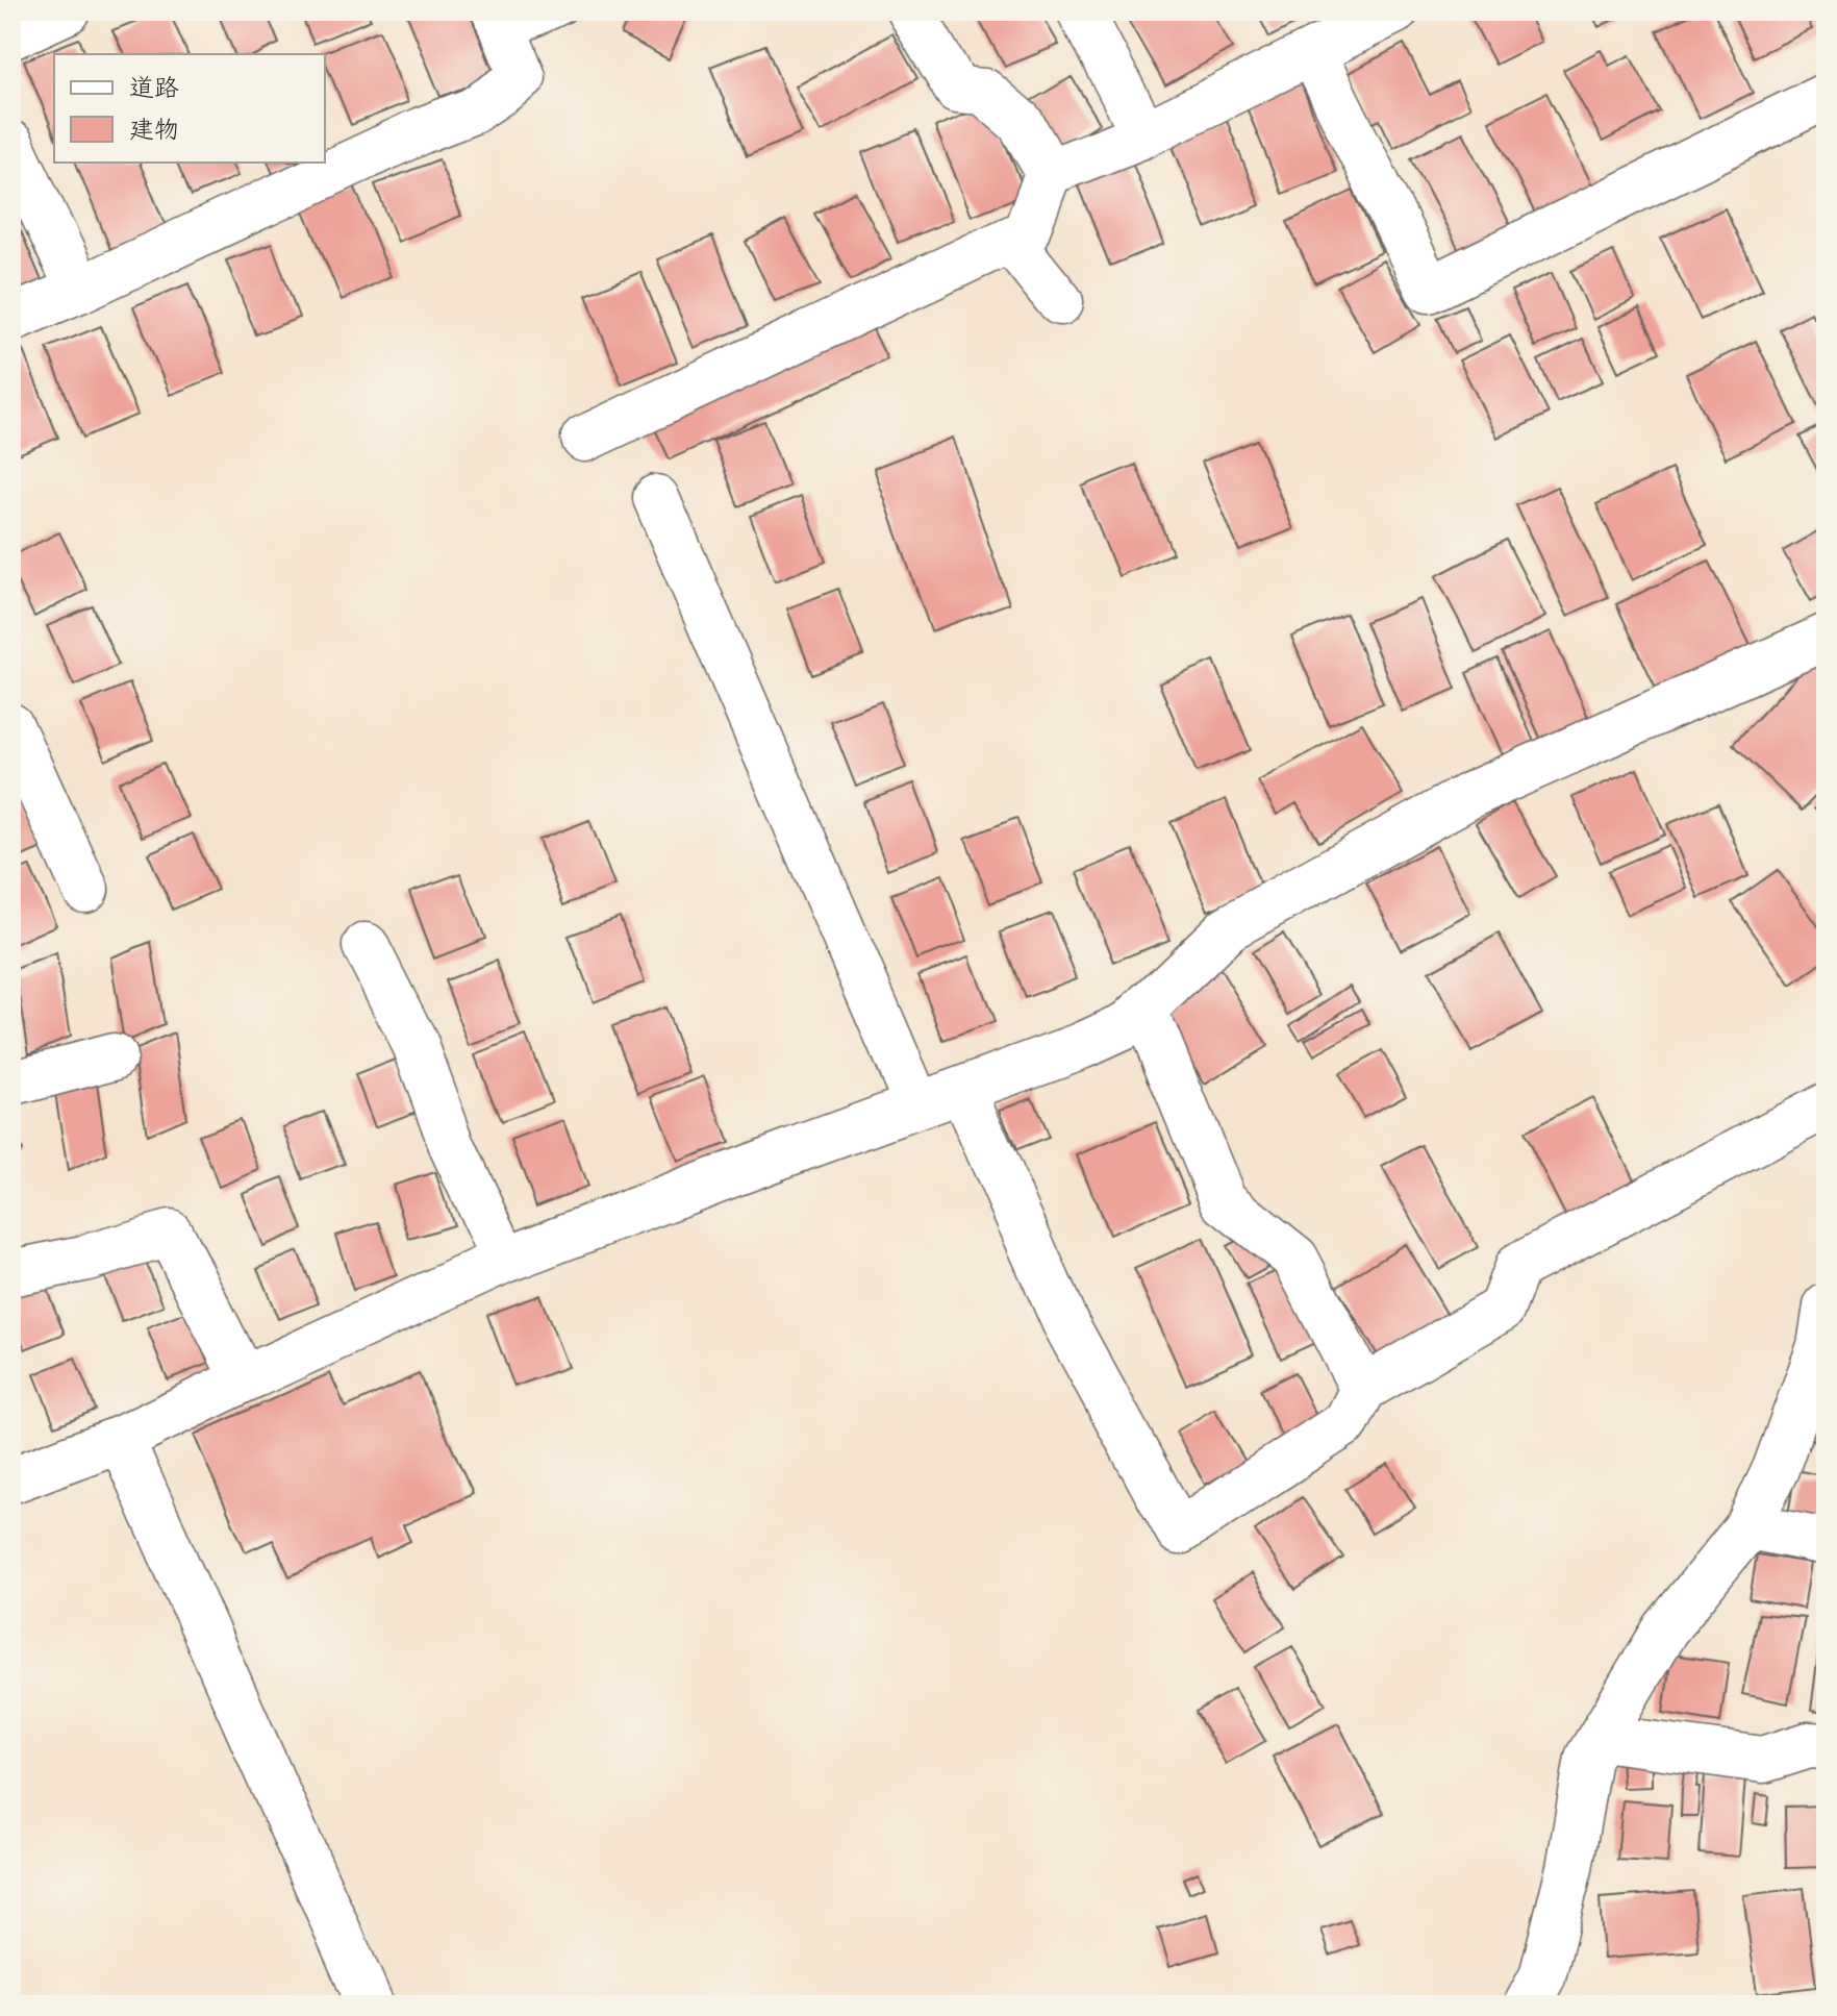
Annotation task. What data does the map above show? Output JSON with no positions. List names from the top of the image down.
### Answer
{
  "legend": ["道路", "建物"]
}
